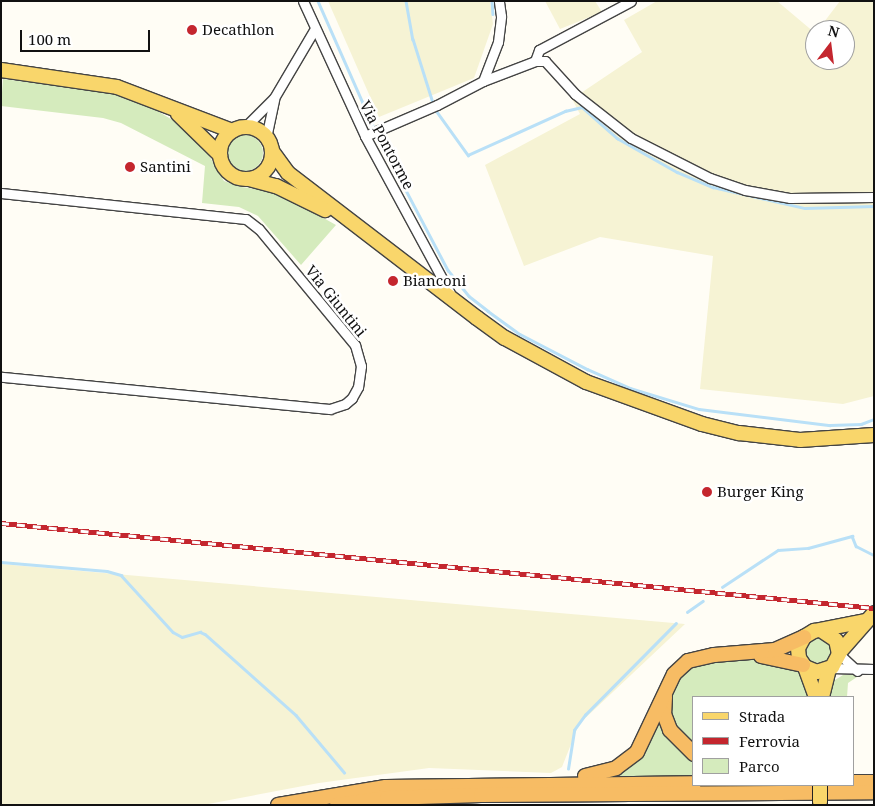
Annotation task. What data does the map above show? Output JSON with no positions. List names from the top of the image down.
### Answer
{
  "streets": {
    "street": ["Via Pontorme", "Via Giuntini"]
  },
  "places": [
    "Decathlon",
    "Santini",
    "Bianconi",
    "Burger King"
  ],
  "legend": ["Strada", "Ferrovia", "Parco"],
  "scale_bar": "100 m",
  "north": "top"
}
